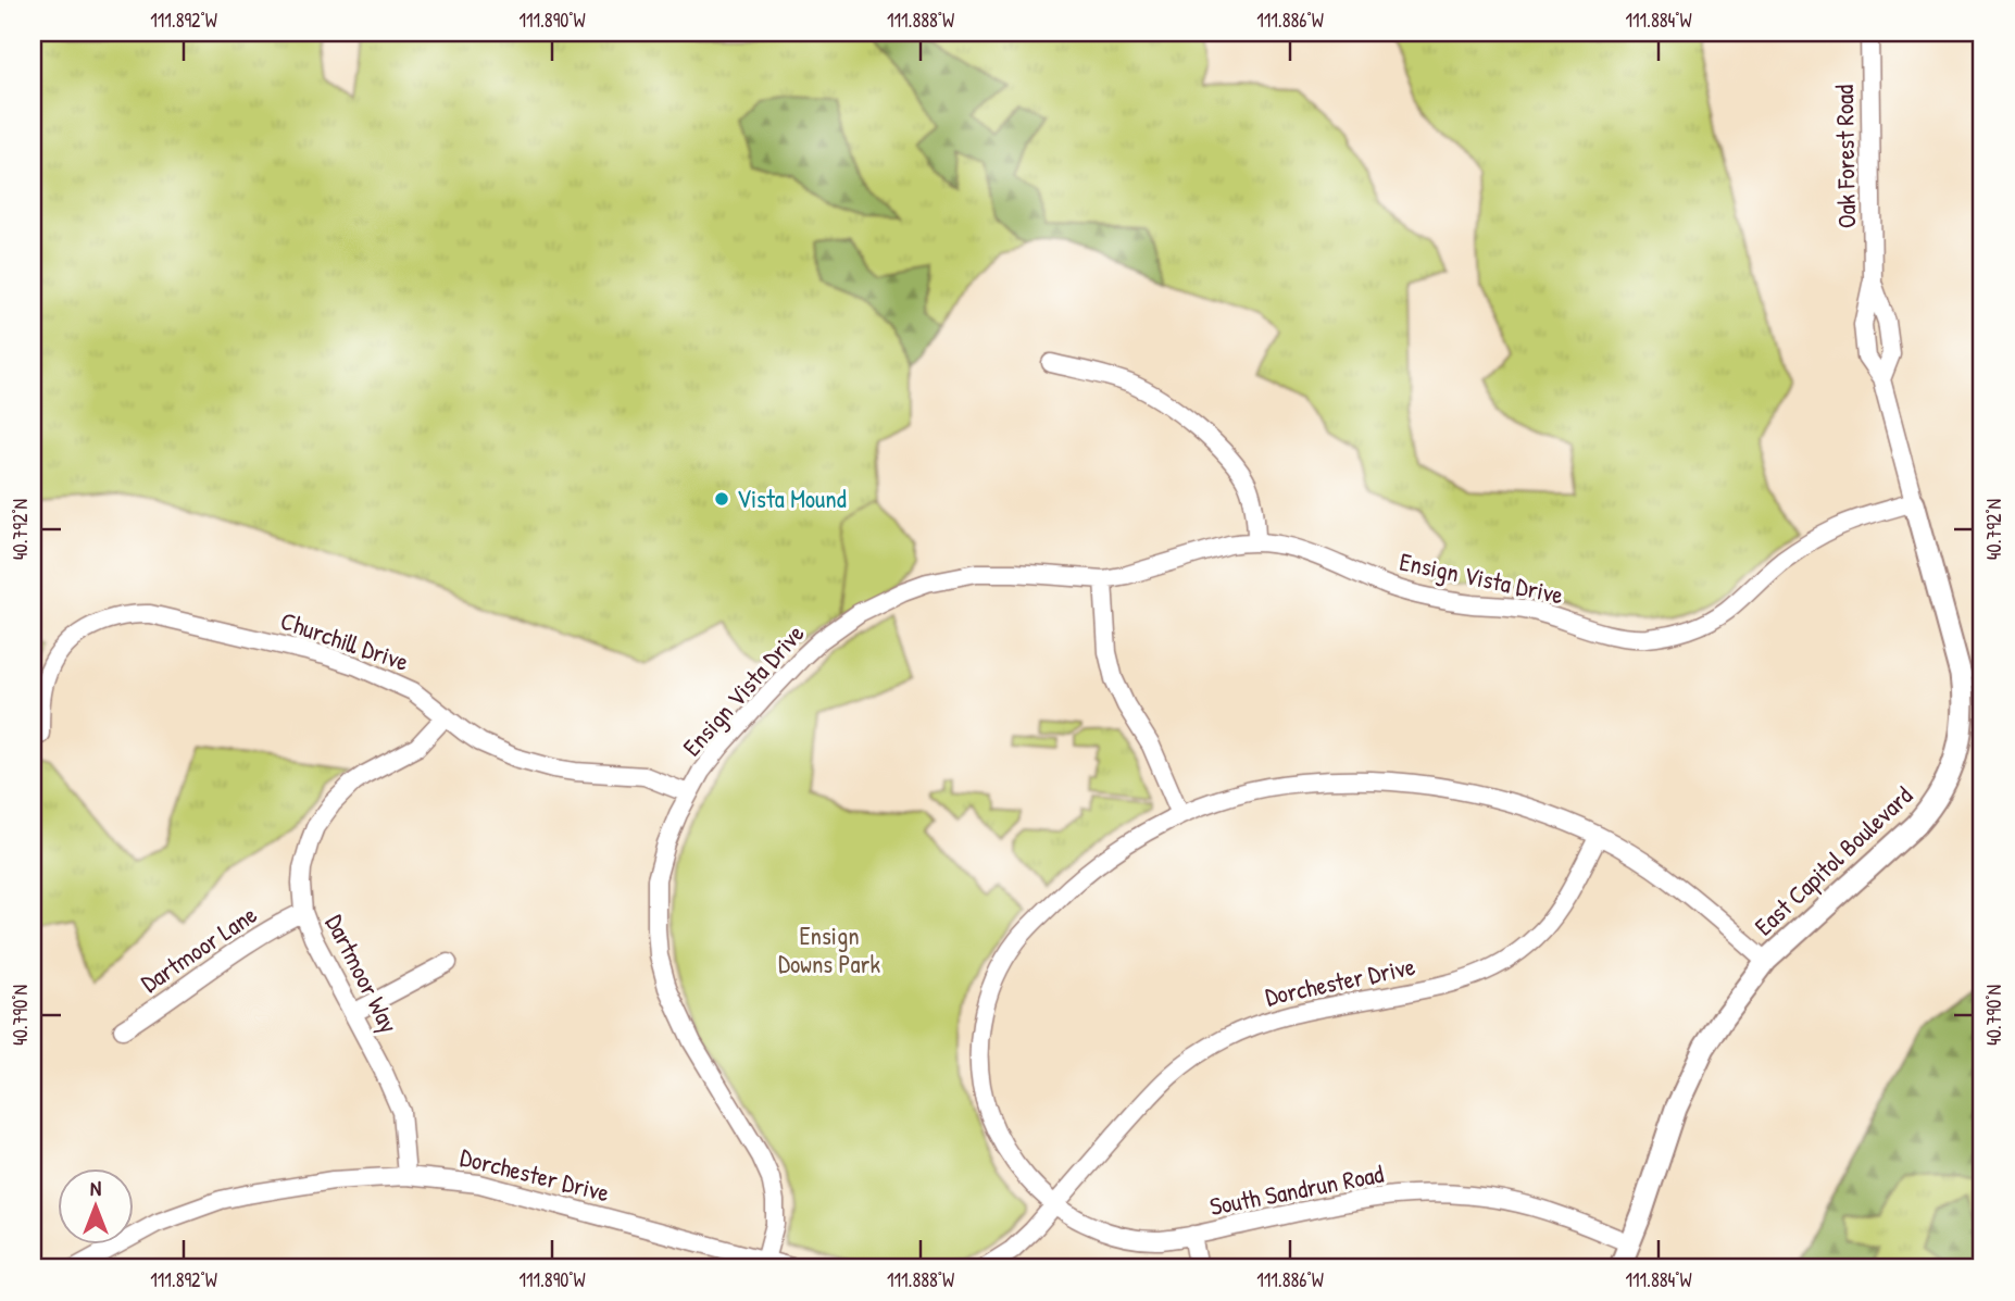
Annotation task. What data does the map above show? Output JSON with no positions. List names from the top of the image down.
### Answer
{
  "streets": {
    "street": [
      "Oak Forest Road",
      "Ensign Vista Drive",
      "Churchill Drive",
      "East Capitol Boulevard",
      "Dartmoor Lane",
      "Dartmoor Way",
      "Dorchester Drive",
      "South Sandrun Road"
    ]
  },
  "crossings": [
    ["Oak Forest Road", "East Capitol Boulevard"],
    ["Ensign Vista Drive", "Churchill Drive"],
    ["Ensign Vista Drive", "East Capitol Boulevard"],
    ["Ensign Vista Drive", "Dorchester Drive"],
    ["Churchill Drive", "Dartmoor Way"],
    ["East Capitol Boulevard", "South Sandrun Road"],
    ["Dartmoor Lane", "Dartmoor Way"],
    ["Dartmoor Way", "Dorchester Drive"],
    ["Dorchester Drive", "South Sandrun Road"]
  ],
  "parks": ["Ensign Downs Park"],
  "places": ["Vista Mound"],
  "north": "top",
  "coordinates": [
    "111.892°W",
    "111.890°W",
    "111.888°W",
    "111.886°W",
    "111.884°W",
    "40.792°N",
    "40.790°N"
  ]
}
